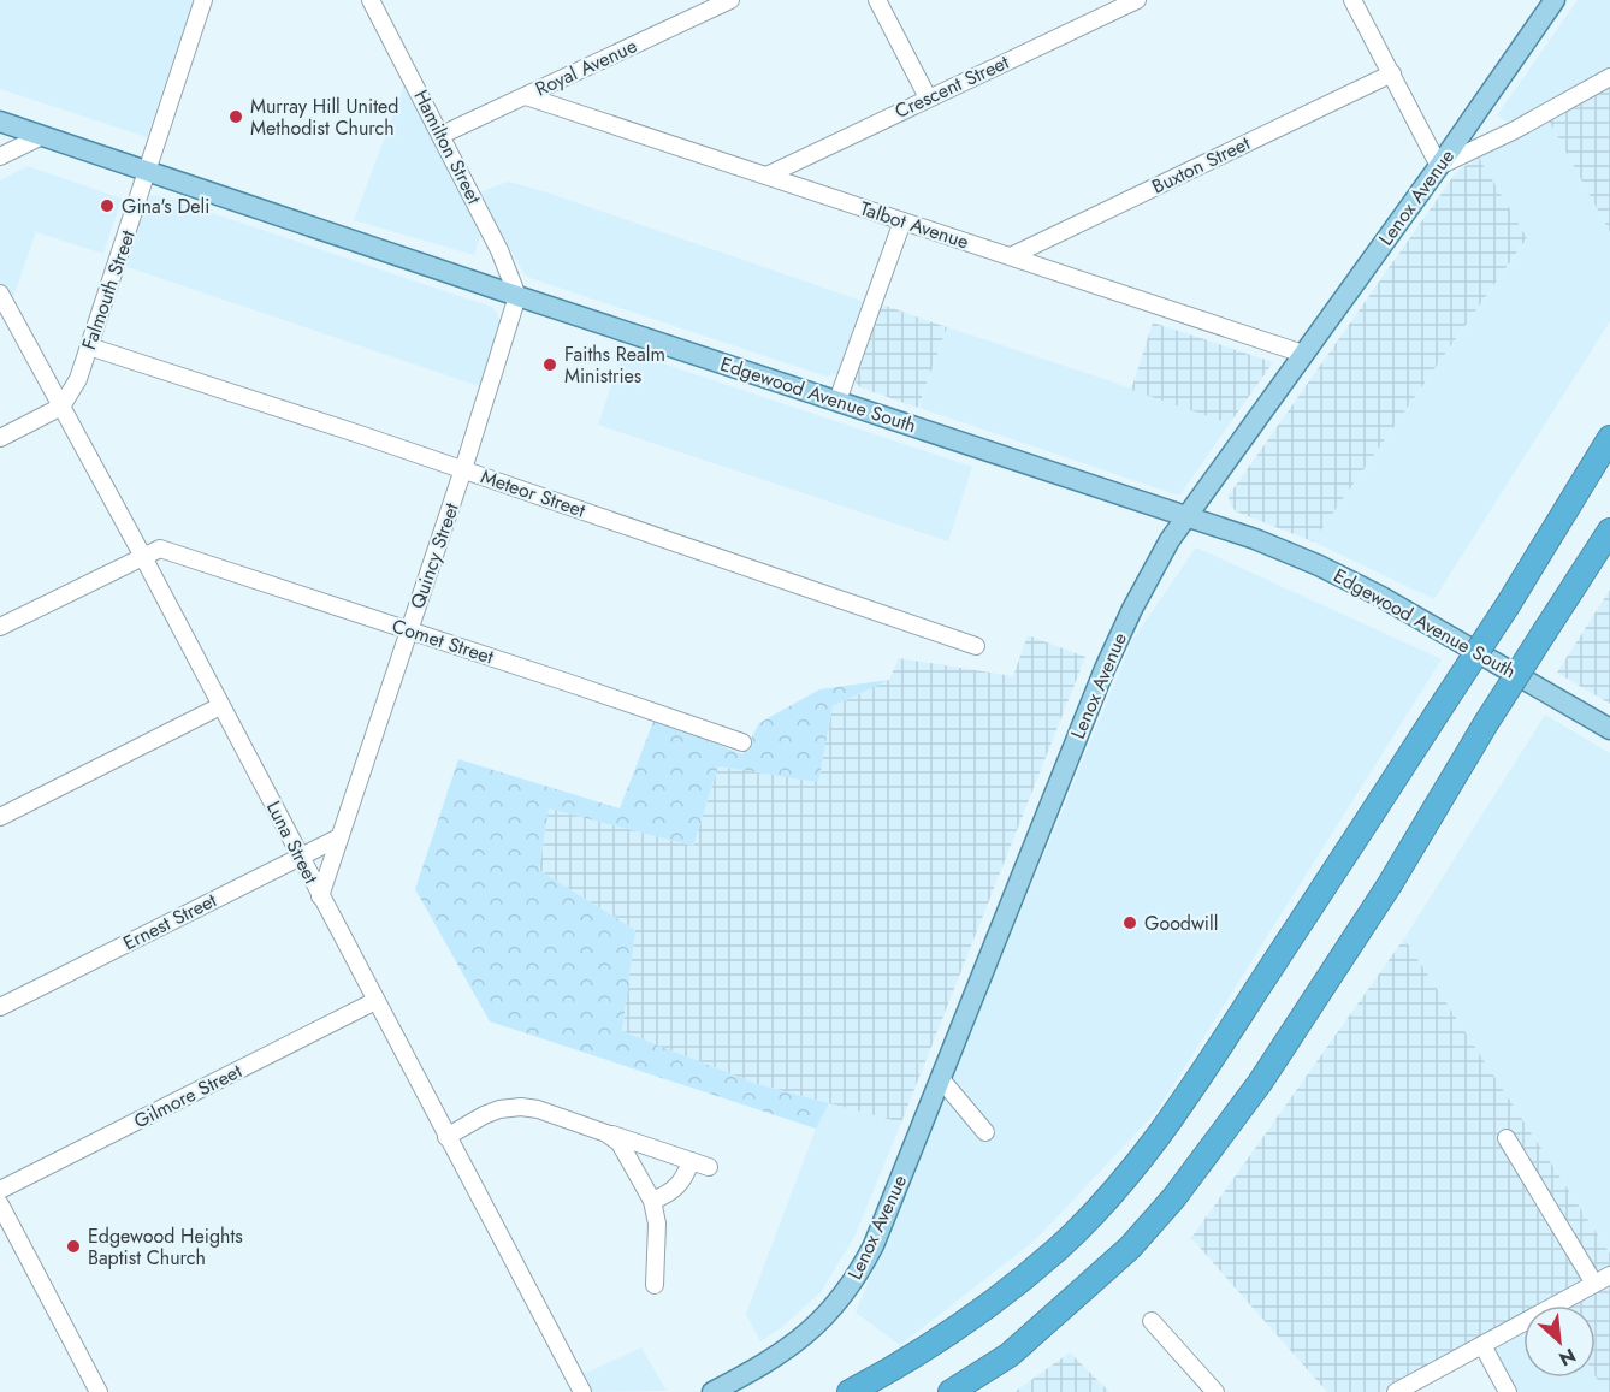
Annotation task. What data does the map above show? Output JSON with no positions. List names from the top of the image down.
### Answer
{
  "streets": {
    "main road": ["Lenox Avenue", "Edgewood Avenue South"],
    "street": [
      "Royal Avenue",
      "Crescent Street",
      "Hamilton Street",
      "Buxton Street",
      "Talbot Avenue",
      "Falmouth Street",
      "Meteor Street",
      "Quincy Street",
      "Comet Street",
      "Luna Street",
      "Ernest Street",
      "Gilmore Street"
    ]
  },
  "crossings": [
    ["Royal Avenue", "Hamilton Street"],
    ["Royal Avenue", "Talbot Avenue"],
    ["Crescent Street", "Talbot Avenue"],
    ["Hamilton Street", "Edgewood Avenue South"],
    ["Hamilton Street", "Quincy Street"],
    ["Buxton Street", "Talbot Avenue"],
    ["Lenox Avenue", "Talbot Avenue"],
    ["Lenox Avenue", "Edgewood Avenue South"],
    ["Falmouth Street", "Edgewood Avenue South"],
    ["Falmouth Street", "Meteor Street"],
    ["Falmouth Street", "Luna Street"],
    ["Edgewood Avenue South", "Quincy Street"],
    ["Meteor Street", "Quincy Street"],
    ["Quincy Street", "Comet Street"],
    ["Quincy Street", "Luna Street"],
    ["Quincy Street", "Ernest Street"],
    ["Comet Street", "Luna Street"],
    ["Luna Street", "Ernest Street"],
    ["Luna Street", "Gilmore Street"]
  ],
  "places": [
    "Murray Hill United Methodist Church",
    "Gina's Deli",
    "Faiths Realm Ministries",
    "Goodwill",
    "Edgewood Heights Baptist Church"
  ],
  "north": "bottom right"
}
